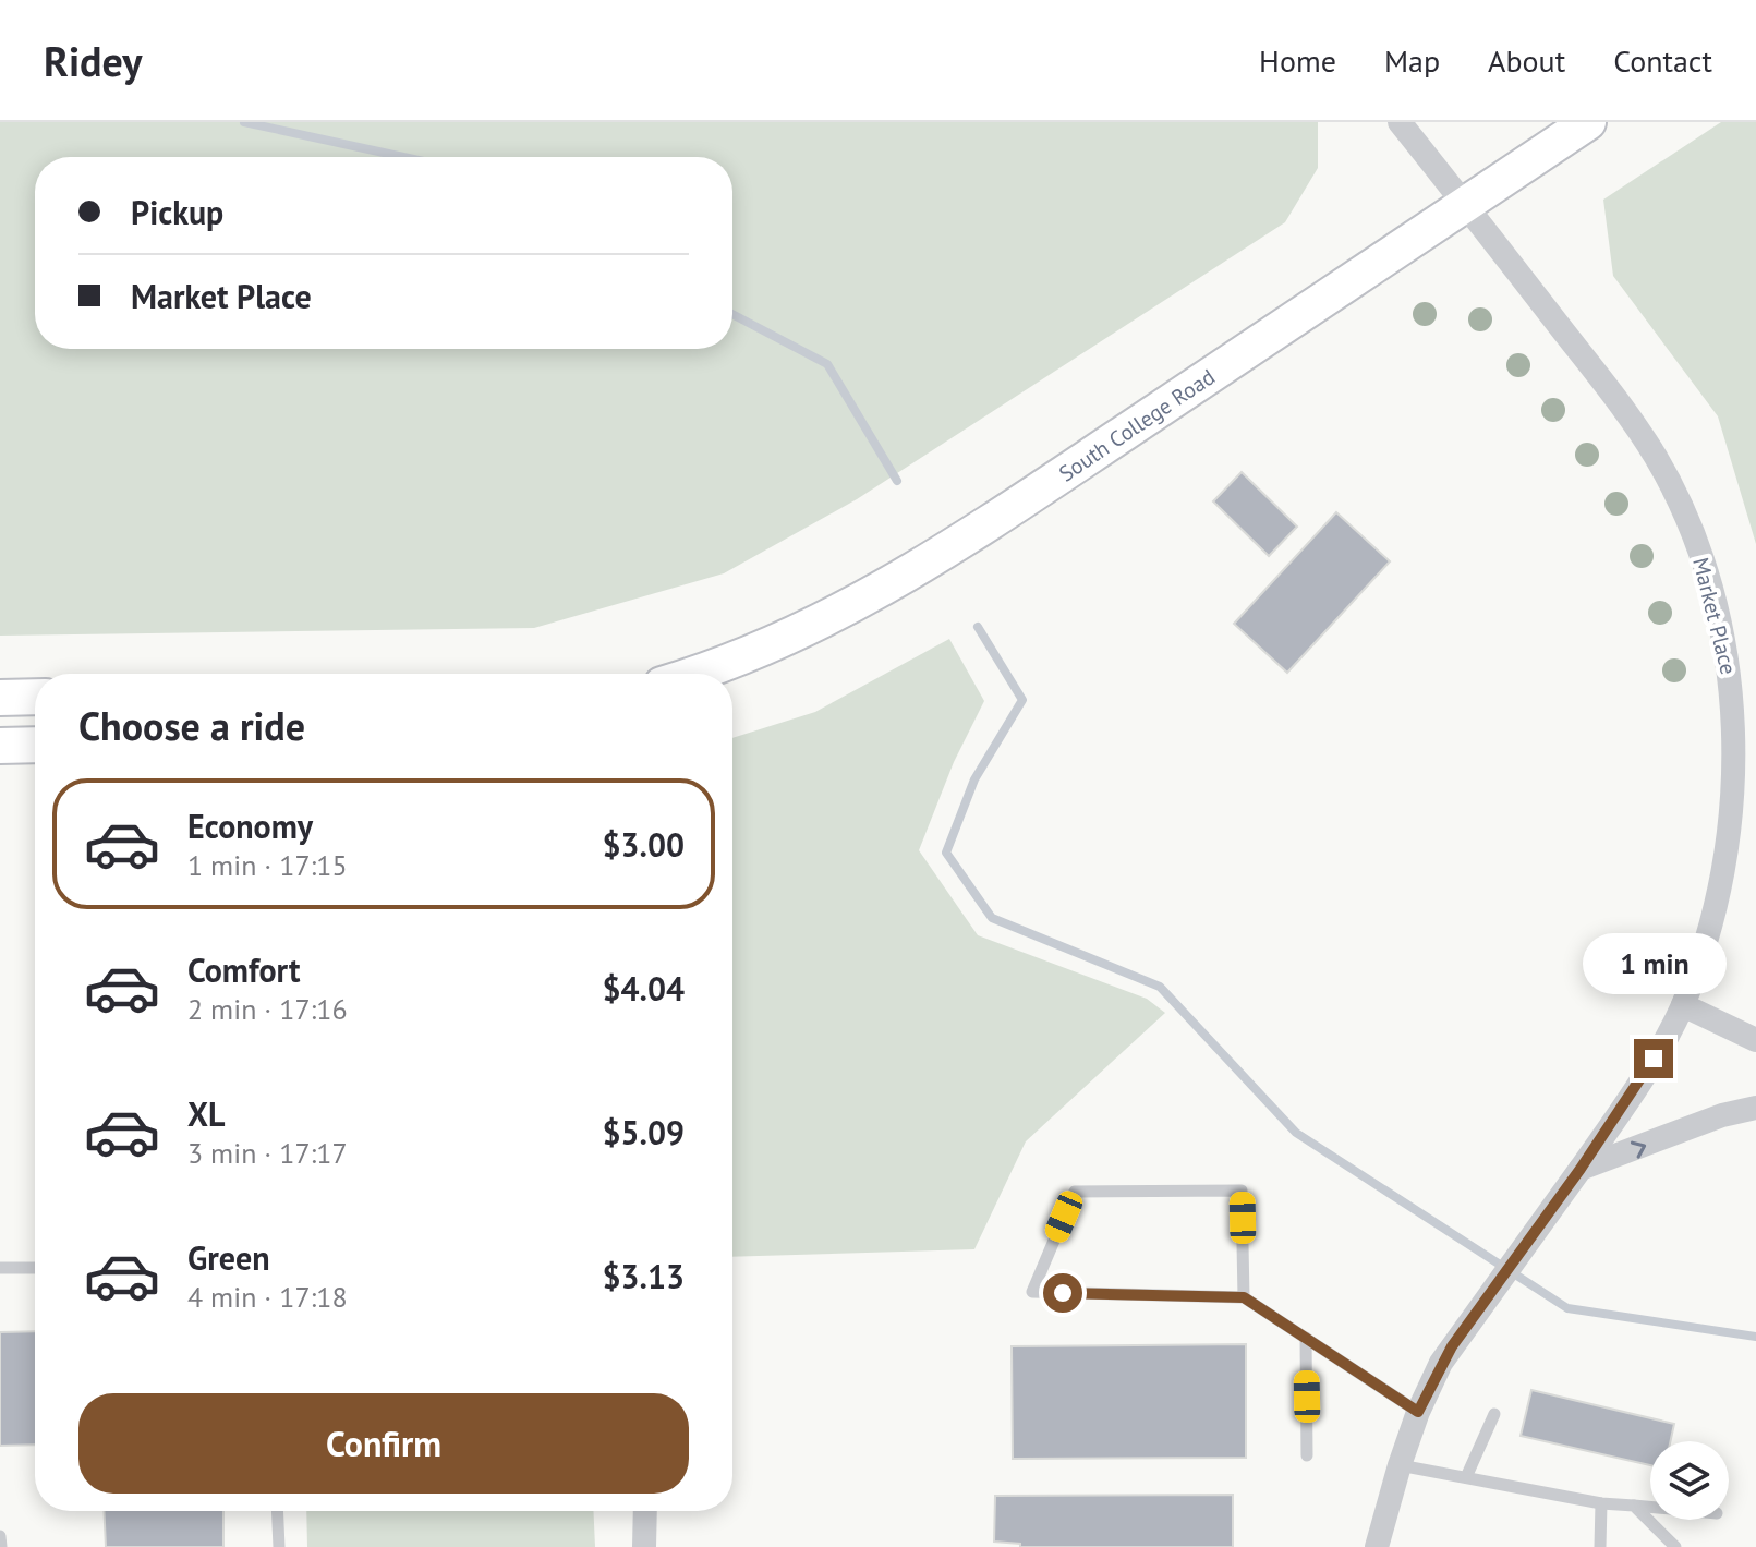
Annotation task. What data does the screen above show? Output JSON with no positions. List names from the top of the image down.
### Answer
{
  "streets": {
    "street": ["South College Road", "Market Place"]
  },
  "crossings": [
    ["South College Road", "Market Place"]
  ],
  "page": {
    "header": "Ridey",
    "nav": [
      "Home",
      "Map",
      "About",
      "Contact"
    ],
    "banner": ["Pickup", "Market Place"],
    "heading": "Choose a ride",
    "list": [
      {
        "name": "Economy",
        "note": "1 min · 17:15",
        "value": "$3.00"
      },
      {
        "name": "Comfort",
        "note": "2 min · 17:16",
        "value": "$4.04"
      },
      {
        "name": "XL",
        "note": "3 min · 17:17",
        "value": "$5.09"
      },
      {
        "name": "Green",
        "note": "4 min · 17:18",
        "value": "$3.13"
      }
    ],
    "bubble": "1 min",
    "buttons": "Confirm"
  }
}
